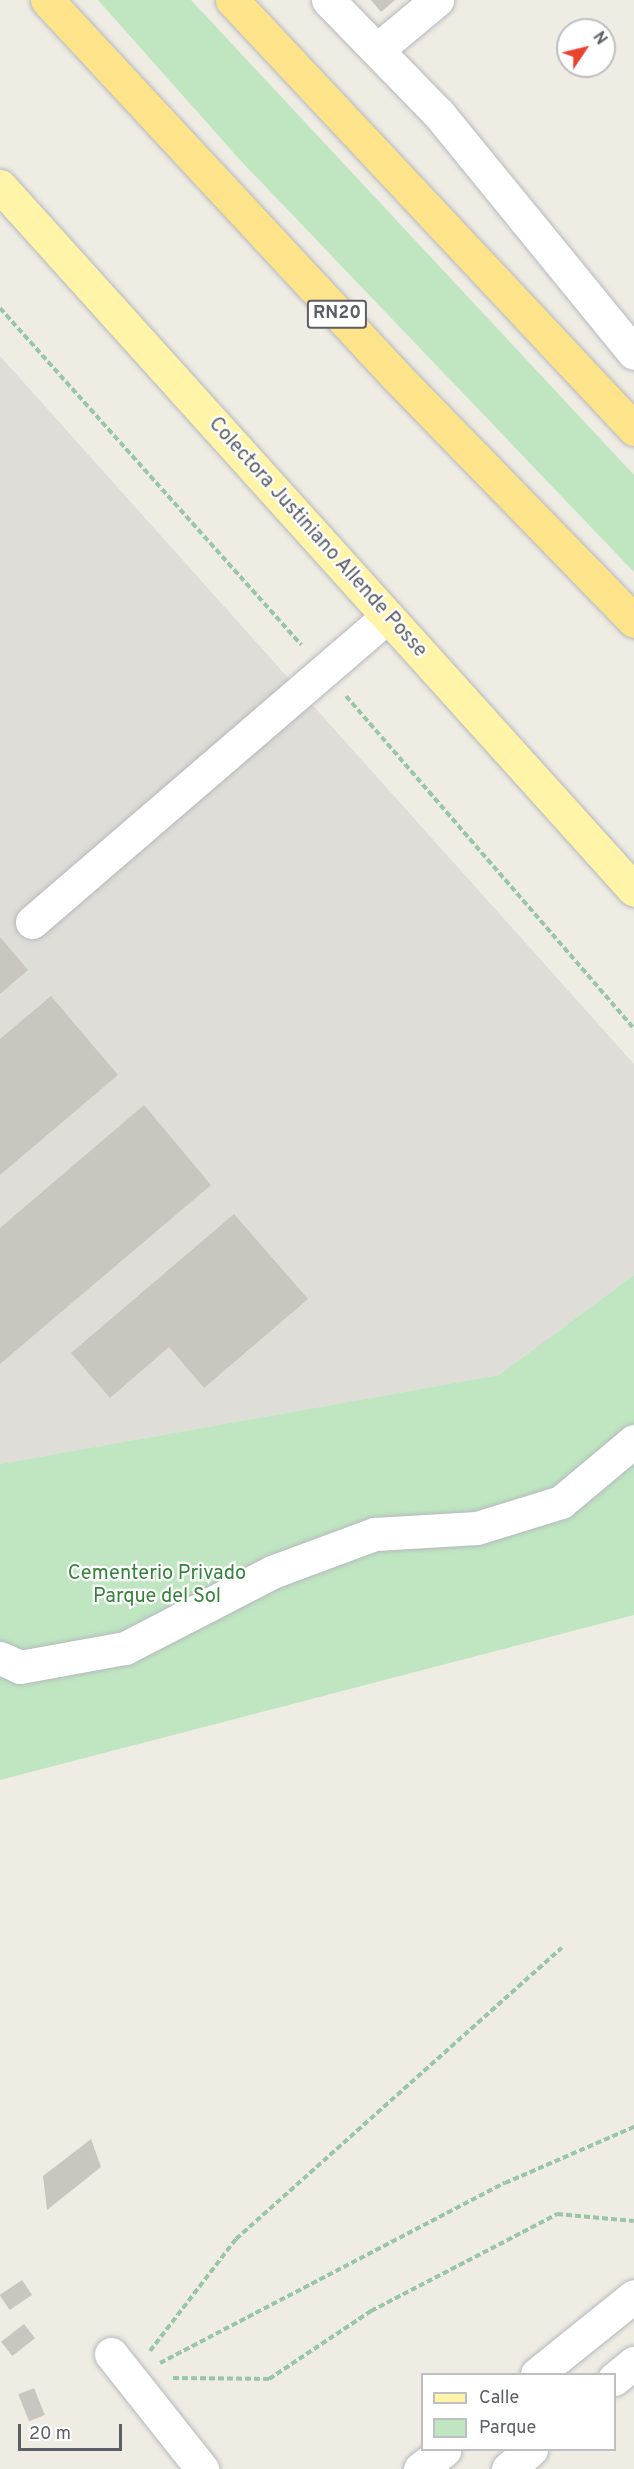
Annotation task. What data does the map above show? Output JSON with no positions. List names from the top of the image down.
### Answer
{
  "streets": {
    "highway": ["RN20"],
    "main road": ["Colectora Justiniano Allende Posse"]
  },
  "parks": ["Cementerio Privado Parque del Sol"],
  "legend": ["Calle", "Parque"],
  "scale_bar": "20 m",
  "north": "top right"
}
